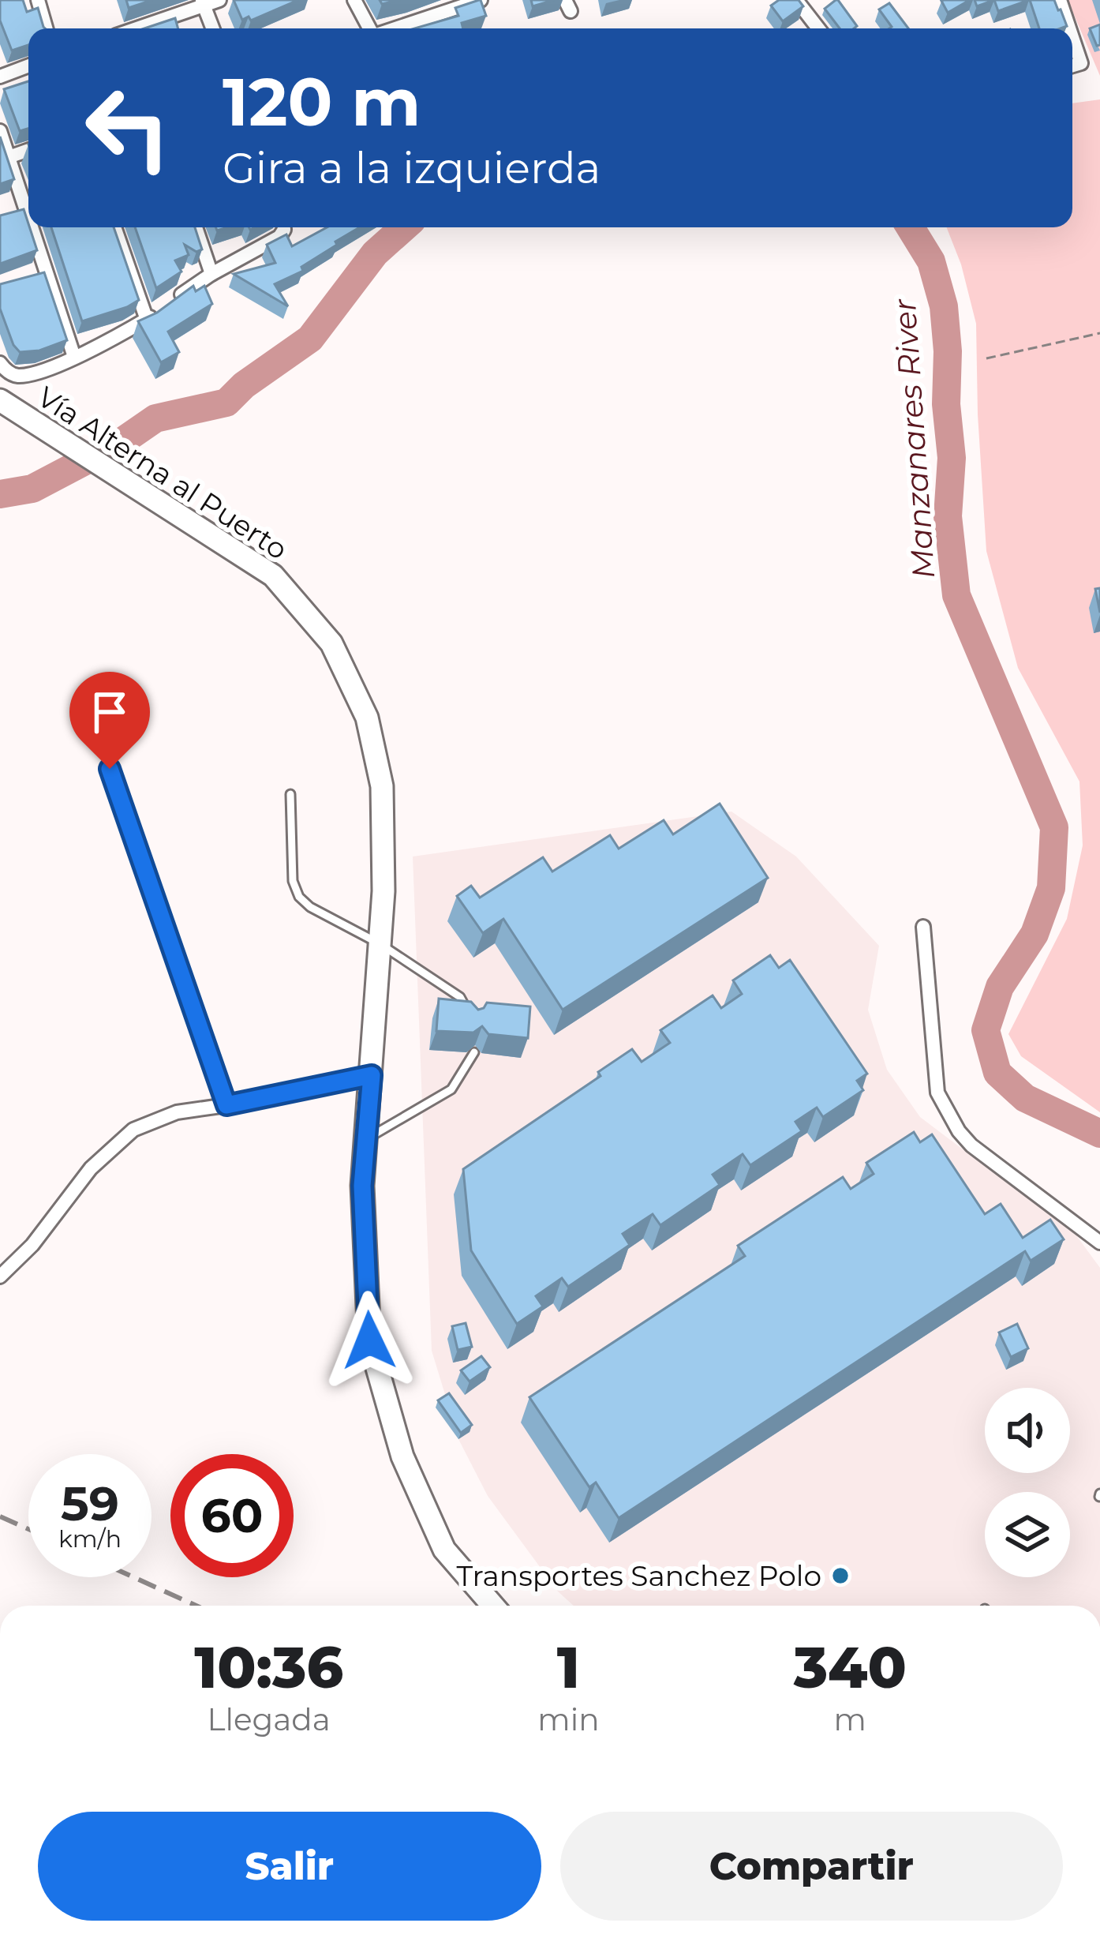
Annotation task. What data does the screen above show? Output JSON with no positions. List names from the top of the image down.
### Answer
{
  "streets": {
    "main road": ["Vía Alterna al Puerto"]
  },
  "water": ["Manzanares River"],
  "places": ["Transportes Sanchez Polo"],
  "page": {
    "turn": ["120 m", "Gira a la izquierda"],
    "speed": "59 km/h",
    "limit": "60",
    "eta": [
      "10:36",
      "Llegada",
      "1",
      "min",
      "340",
      "m"
    ],
    "buttons": ["Salir", "Compartir"]
  }
}
